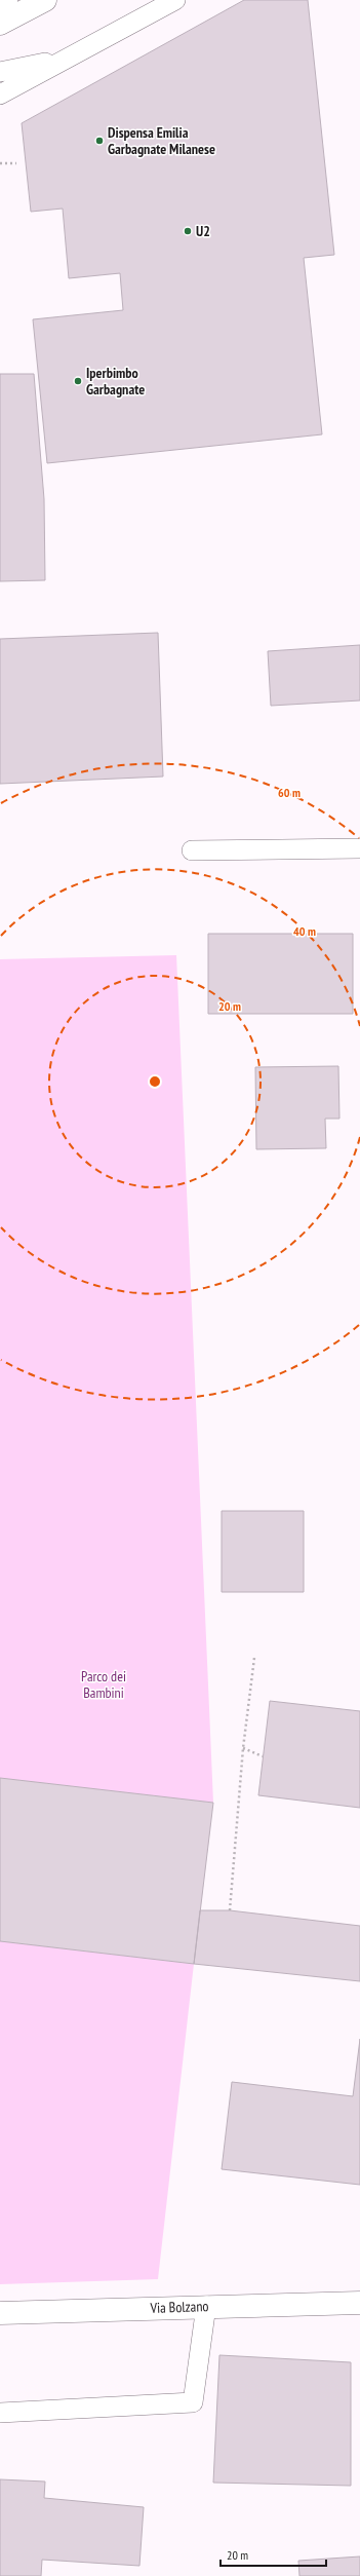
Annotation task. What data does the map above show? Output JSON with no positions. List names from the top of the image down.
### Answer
{
  "streets": {
    "street": ["Via Bolzano"]
  },
  "parks": ["Parco dei Bambini"],
  "places": ["Dispensa Emilia Garbagnate Milanese", "U2", "Iperbimbo Garbagnate"],
  "scale_bar": "20 m",
  "rings": ["60 m", "40 m", "20 m"]
}
